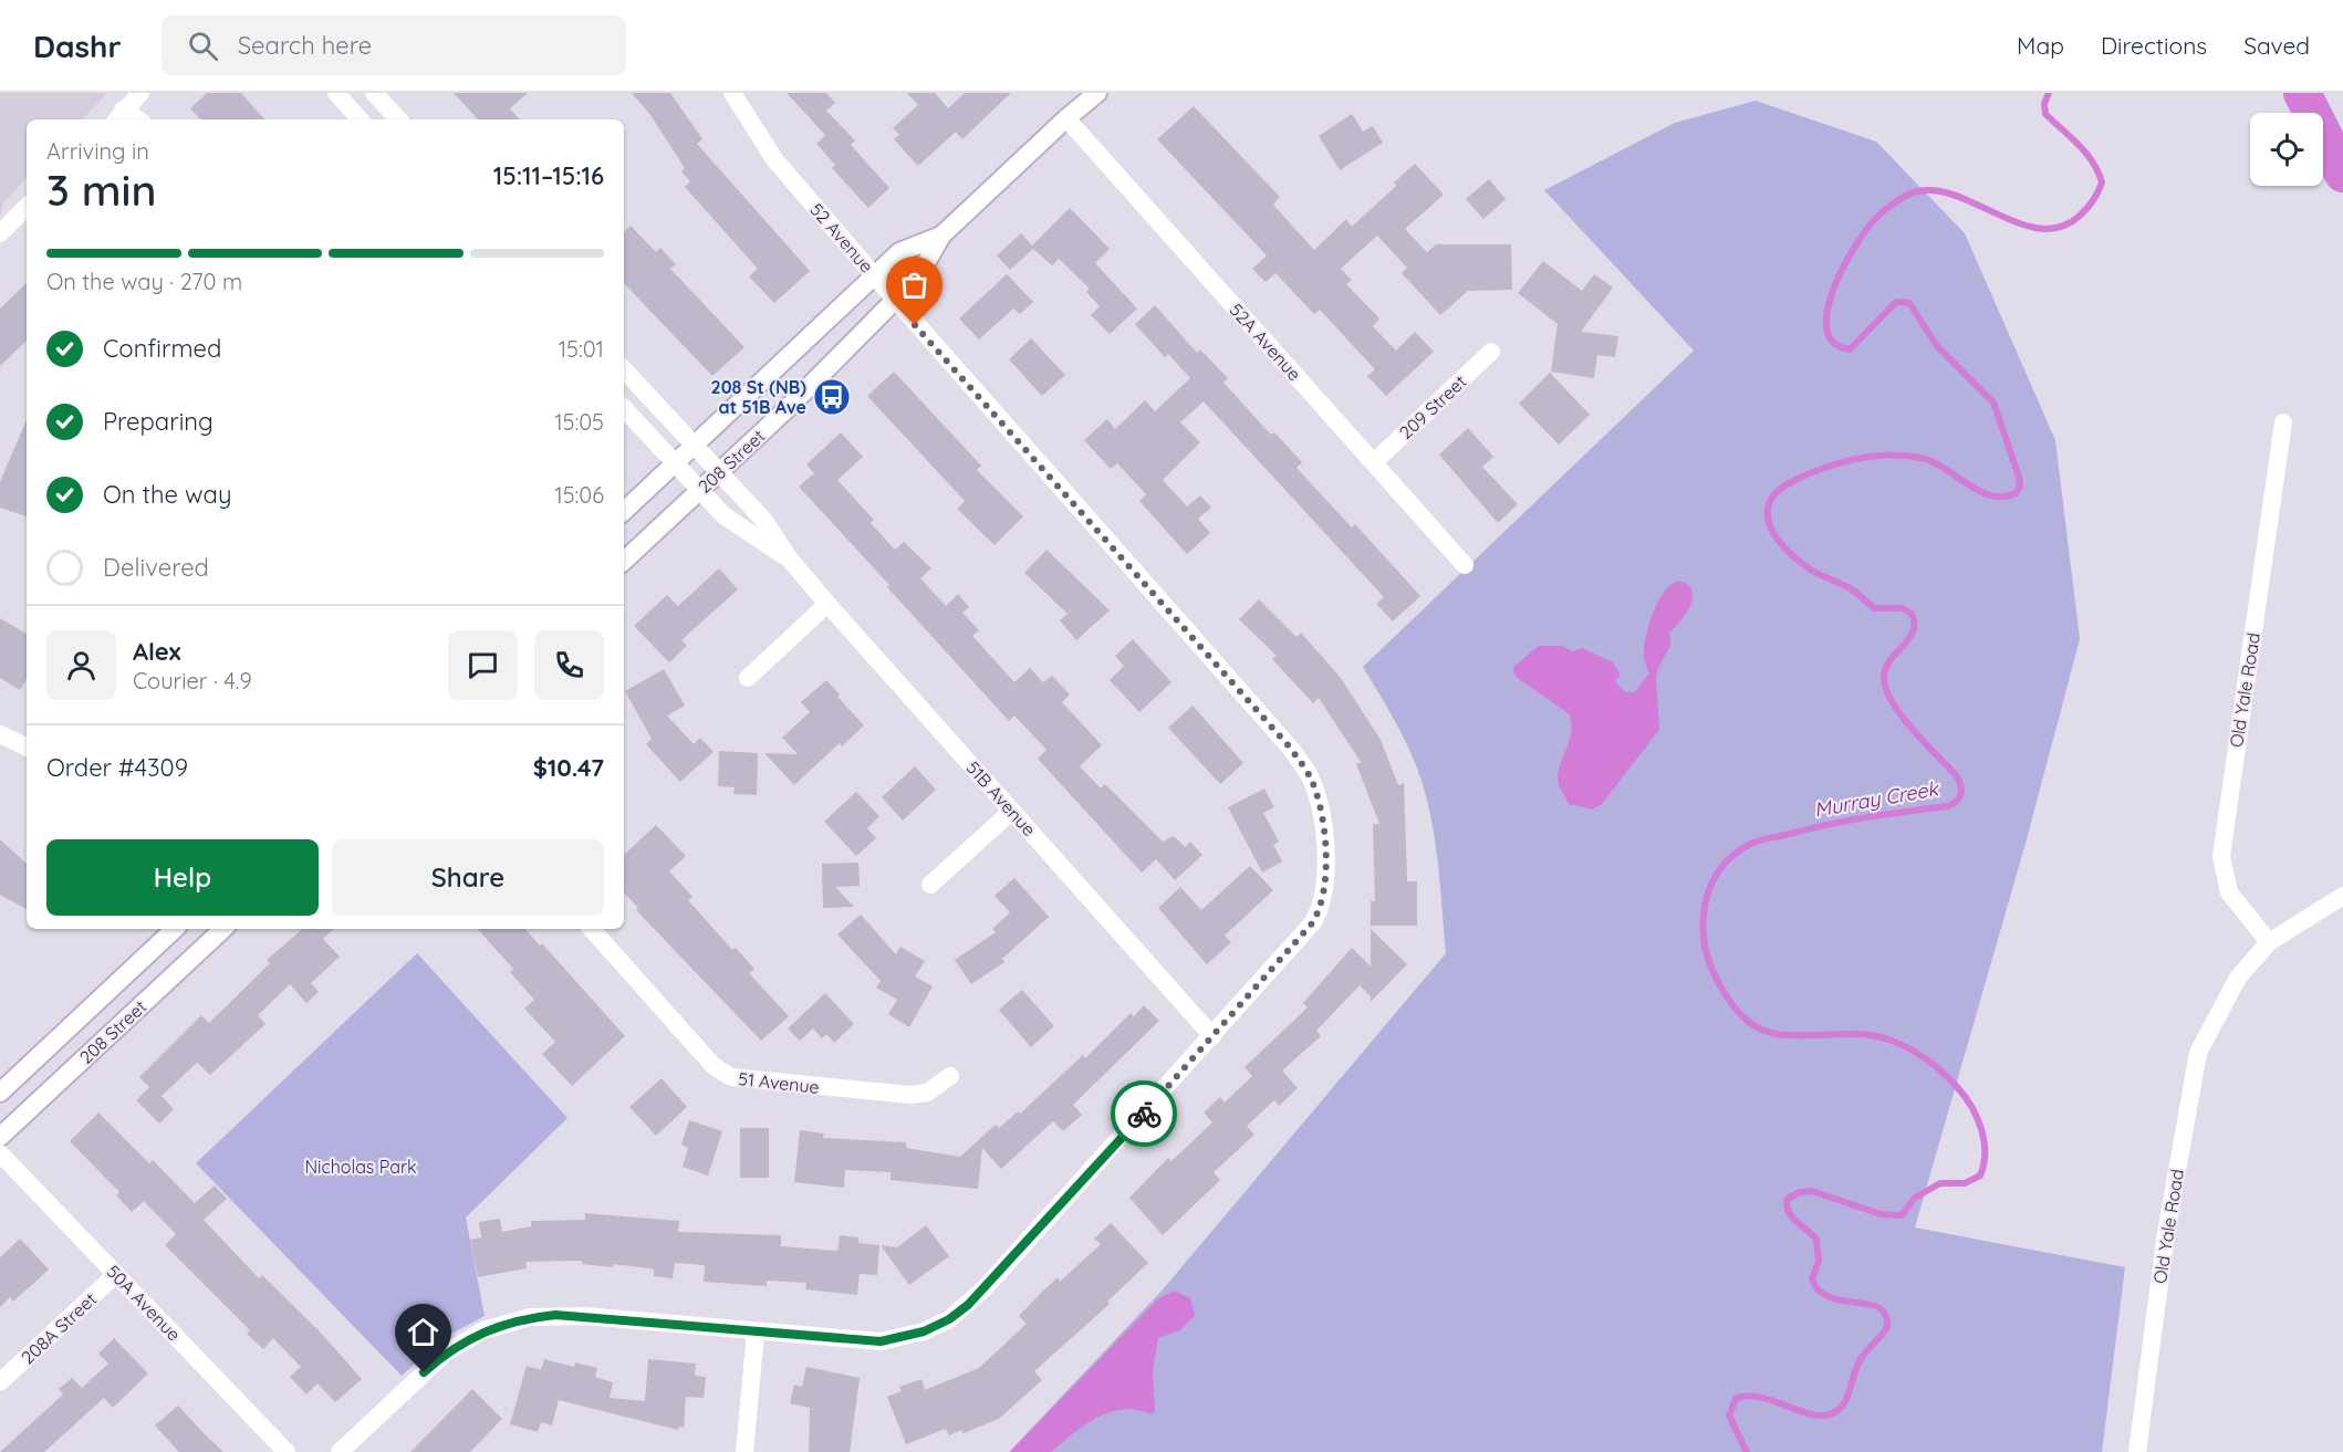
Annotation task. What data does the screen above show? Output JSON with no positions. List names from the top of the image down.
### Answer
{
  "streets": {
    "street": [
      "52 Avenue",
      "52A Avenue",
      "209 Street",
      "208 Street",
      "Old Yale Road",
      "51B Avenue",
      "51 Avenue",
      "50A Avenue",
      "208A Street"
    ]
  },
  "crossings": [
    ["52 Avenue", "208 Street"],
    ["52 Avenue", "51B Avenue"],
    ["52A Avenue", "209 Street"],
    ["52A Avenue", "208 Street"],
    ["208 Street", "51B Avenue"],
    ["50A Avenue", "208A Street"]
  ],
  "water": ["Murray Creek"],
  "parks": ["Nicholas Park"],
  "places": {
    "bus stop": ["208 St (NB) at 51B Ave"]
  },
  "page": {
    "header": "Dashr",
    "search": "Search here",
    "nav": ["Map", "Directions", "Saved"],
    "heading": ["3 min", "Arriving in", "15:11–15:16"],
    "panel": [
      "Alex",
      "Courier · 4.9",
      "Order #4309",
      "$10.47"
    ],
    "bar": "On the way · 270 m",
    "list": [
      ["Confirmed", "15:01"],
      ["Preparing", "15:05"],
      ["On the way", "15:06"],
      "Delivered"
    ],
    "buttons": ["Help", "Share"]
  }
}
